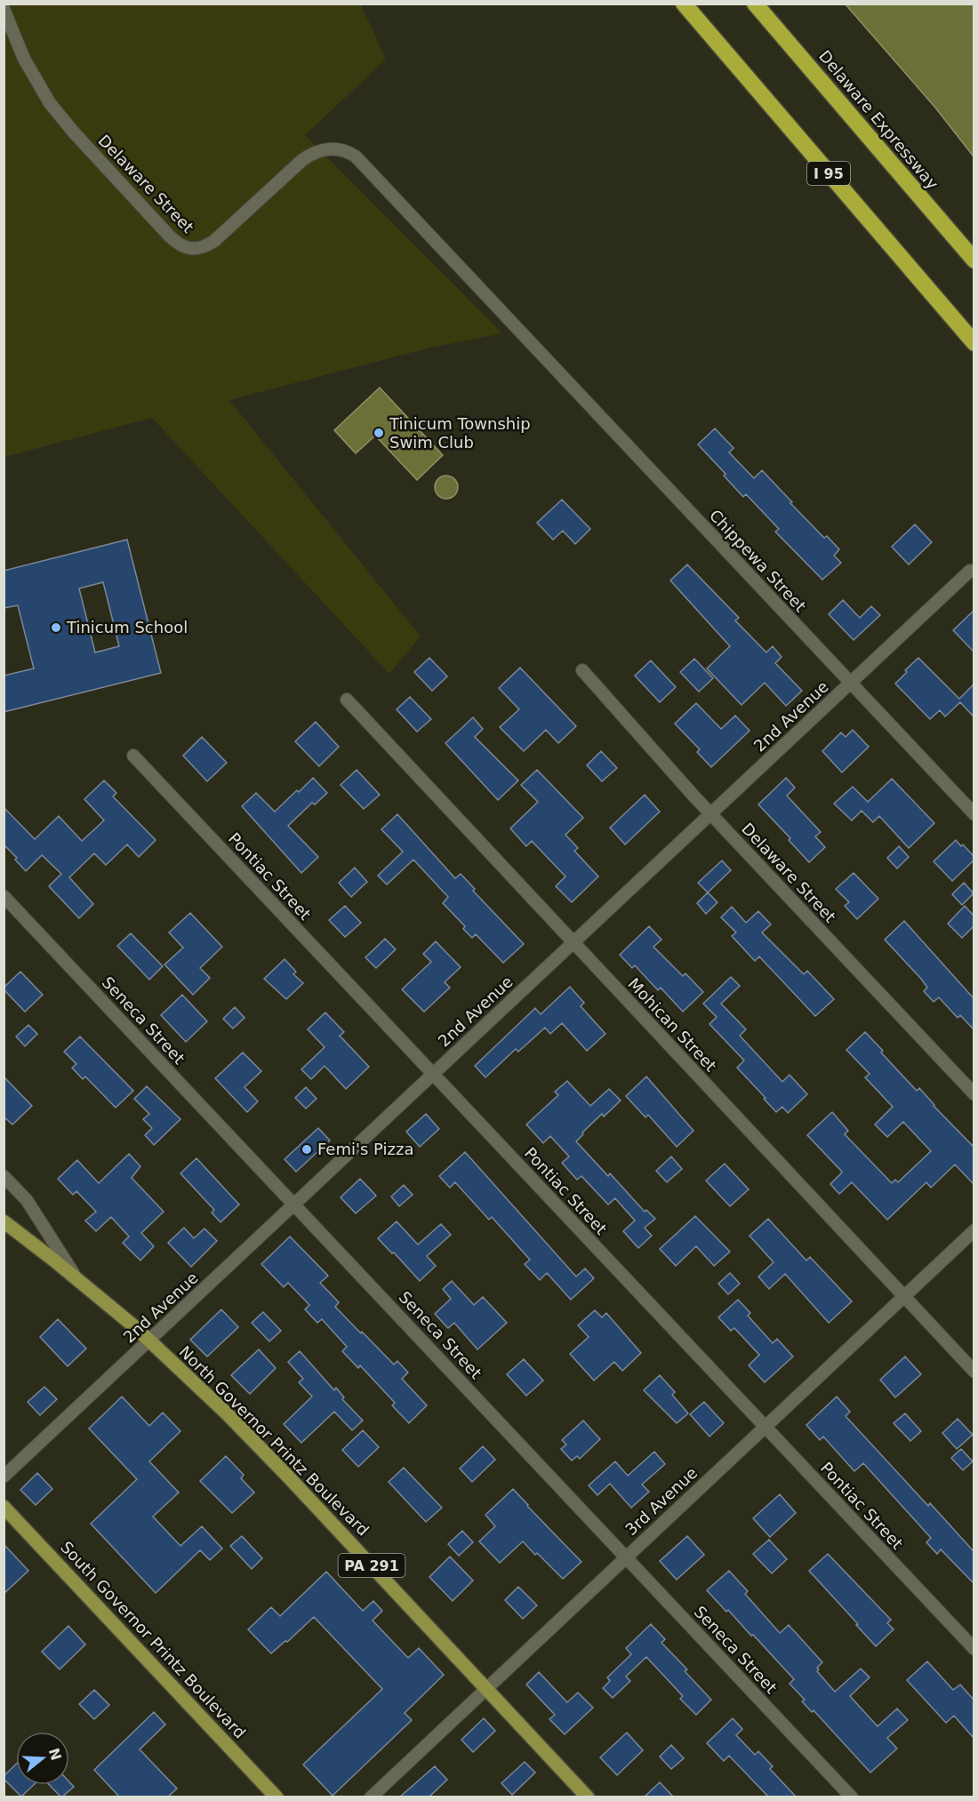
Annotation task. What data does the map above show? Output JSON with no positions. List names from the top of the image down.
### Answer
{
  "streets": {
    "highway": ["Delaware Expressway", "I 95"],
    "main road": ["North Governor Printz Boulevard", "PA 291", "South Governor Printz Boulevard"],
    "street": [
      "Delaware Street",
      "Chippewa Street",
      "2nd Avenue",
      "Pontiac Street",
      "Seneca Street",
      "Mohican Street",
      "3rd Avenue"
    ]
  },
  "crossings": [
    ["Delaware Street", "Chippewa Street"],
    ["Delaware Street", "2nd Avenue"],
    ["Chippewa Street", "2nd Avenue"],
    ["2nd Avenue", "Pontiac Street"],
    ["2nd Avenue", "Seneca Street"],
    ["2nd Avenue", "Mohican Street"],
    ["2nd Avenue", "North Governor Printz Boulevard"],
    ["Pontiac Street", "3rd Avenue"],
    ["Seneca Street", "3rd Avenue"],
    ["Mohican Street", "3rd Avenue"],
    ["North Governor Printz Boulevard", "3rd Avenue"]
  ],
  "places": ["Tinicum Township Swim Club", "Tinicum School", "Femi's Pizza"],
  "north": "right"
}
